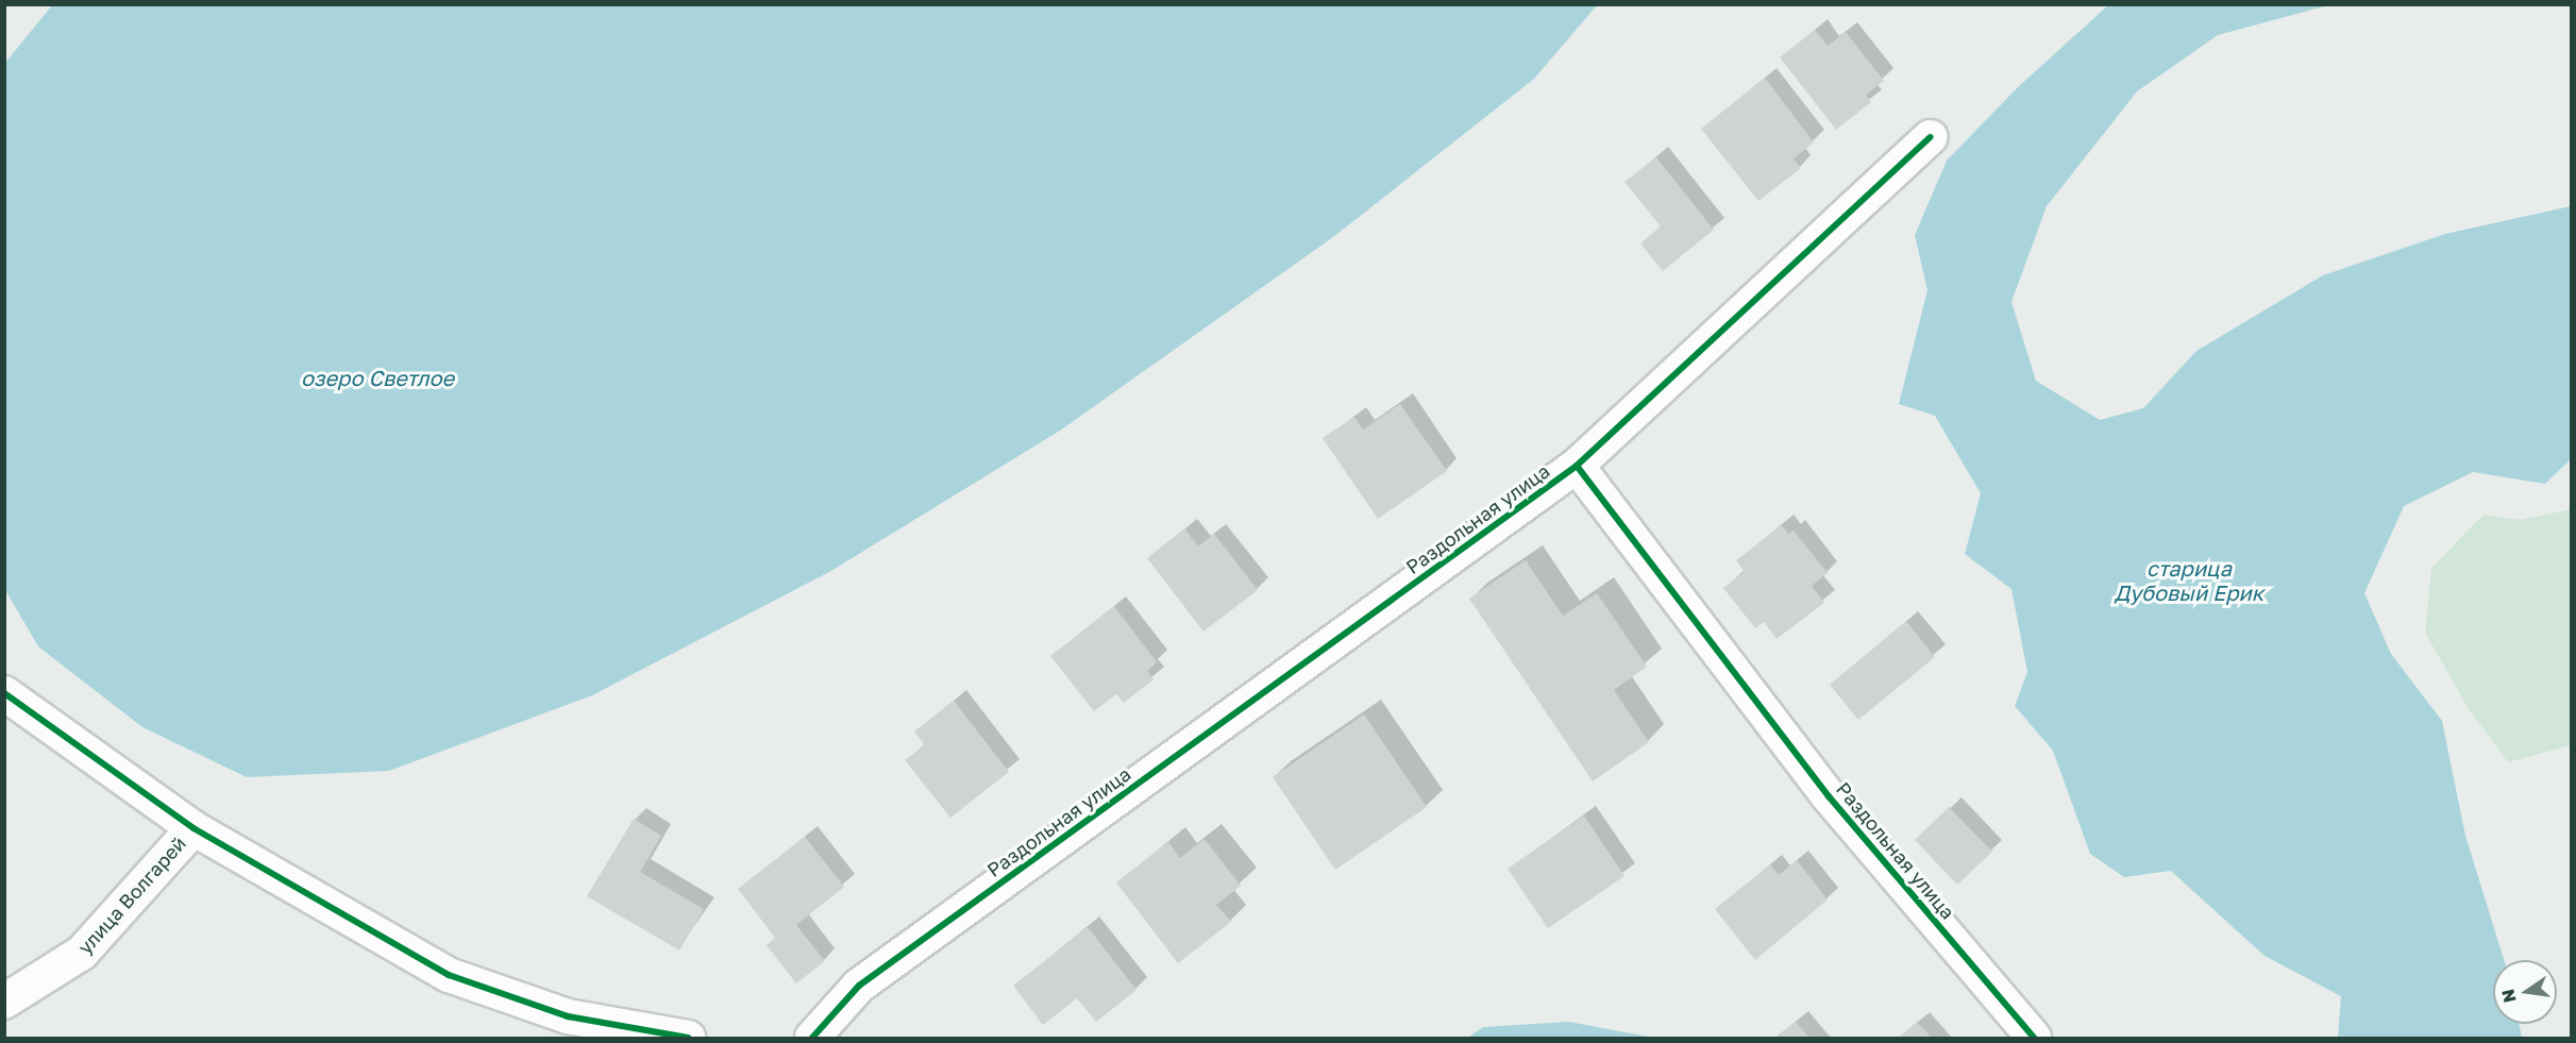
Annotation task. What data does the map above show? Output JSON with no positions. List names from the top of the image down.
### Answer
{
  "streets": {
    "street": ["Раздольная улица", "улица Волгарей"]
  },
  "water": ["озеро Светлое", "старица Дубовый Ерик"],
  "north": "left"
}
